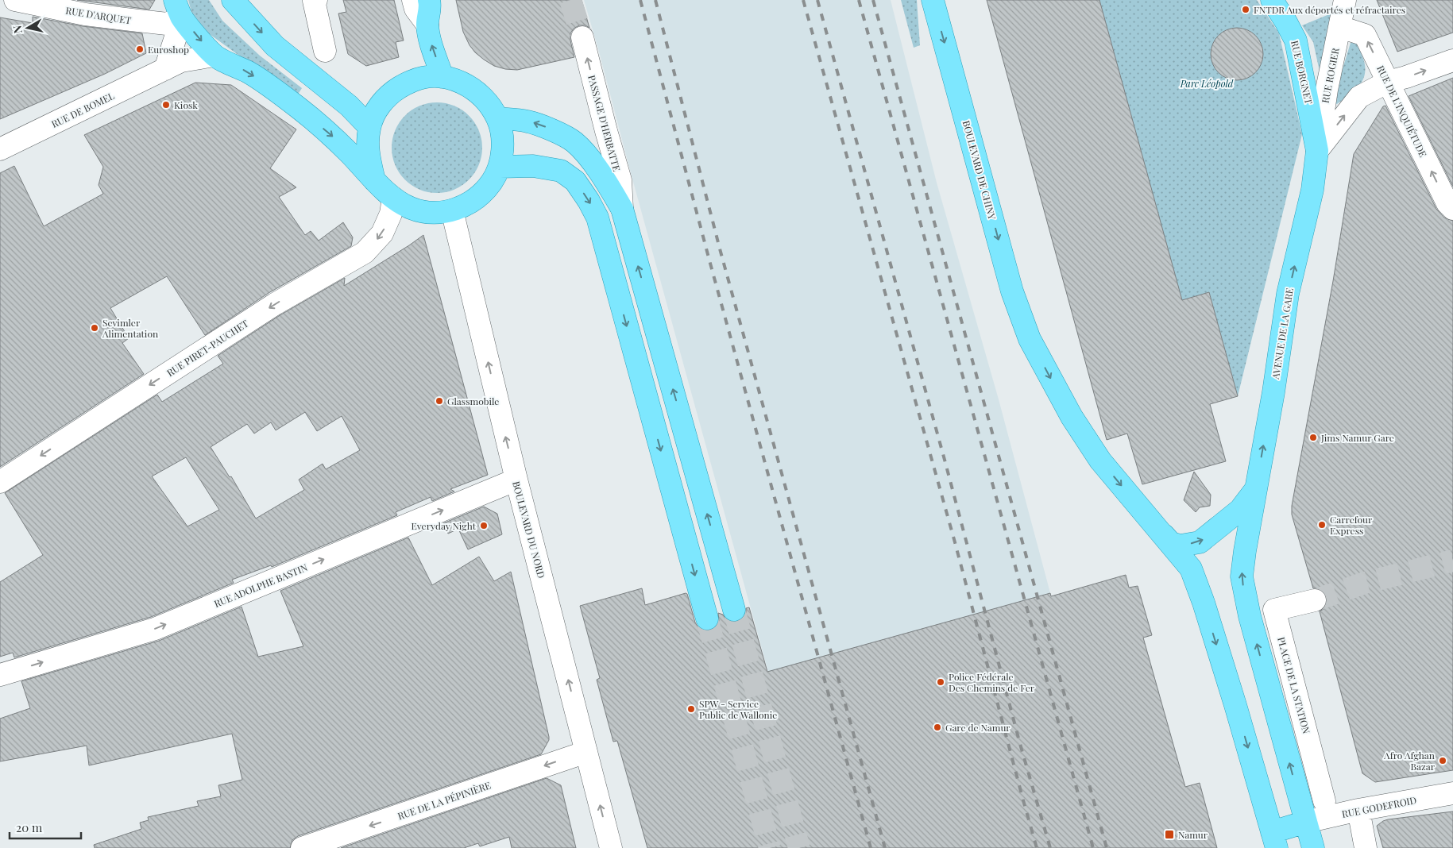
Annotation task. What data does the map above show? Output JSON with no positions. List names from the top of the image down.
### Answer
{
  "streets": {
    "main road": ["RUE BORGNET", "BOULEVARD DE CHINY", "AVENUE DE LA GARE"],
    "street": [
      "RUE D'ARQUET",
      "RUE ROGIER",
      "RUE DE BOMEL",
      "RUE DE L'INQUIÉTUDE",
      "PASSAGE D'HERBATTE",
      "RUE PIRET-PAUCHET",
      "BOULEVARD DU NORD",
      "RUE ADOLPHE BASTIN",
      "PLACE DE LA STATION",
      "RUE DE LA PÉPINIÈRE",
      "RUE GODEFROID"
    ]
  },
  "crossings": [
    ["RUE BORGNET", "RUE ROGIER"],
    ["RUE BORGNET", "AVENUE DE LA GARE"],
    ["RUE ROGIER", "RUE DE L'INQUIÉTUDE"],
    ["RUE ROGIER", "AVENUE DE LA GARE"],
    ["RUE PIRET-PAUCHET", "BOULEVARD DU NORD"],
    ["BOULEVARD DU NORD", "RUE ADOLPHE BASTIN"],
    ["BOULEVARD DU NORD", "RUE DE LA PÉPINIÈRE"]
  ],
  "one_way": [
    "RUE DE L'INQUIÉTUDE",
    "PASSAGE D'HERBATTE",
    "BOULEVARD DE CHINY",
    "AVENUE DE LA GARE",
    "RUE PIRET-PAUCHET",
    "BOULEVARD DU NORD",
    "RUE ADOLPHE BASTIN",
    "RUE DE LA PÉPINIÈRE"
  ],
  "parks": ["Parc Léopold"],
  "places": {
    "other": [
      "FNTDR Aux déportés et réfractaires",
      "Euroshop",
      "Kiosk",
      "Sevimler Alimentation",
      "Glassmobile",
      "Jims Namur Gare",
      "Carrefour Express",
      "Everyday Night",
      "Police Fédérale Des Chemins de Fer",
      "SPW - Service Public de Wallonie",
      "Gare de Namur",
      "Afro Afghan Bazar"
    ],
    "transit": ["Namur"]
  },
  "scale_bar": "20 m",
  "north": "left"
}
